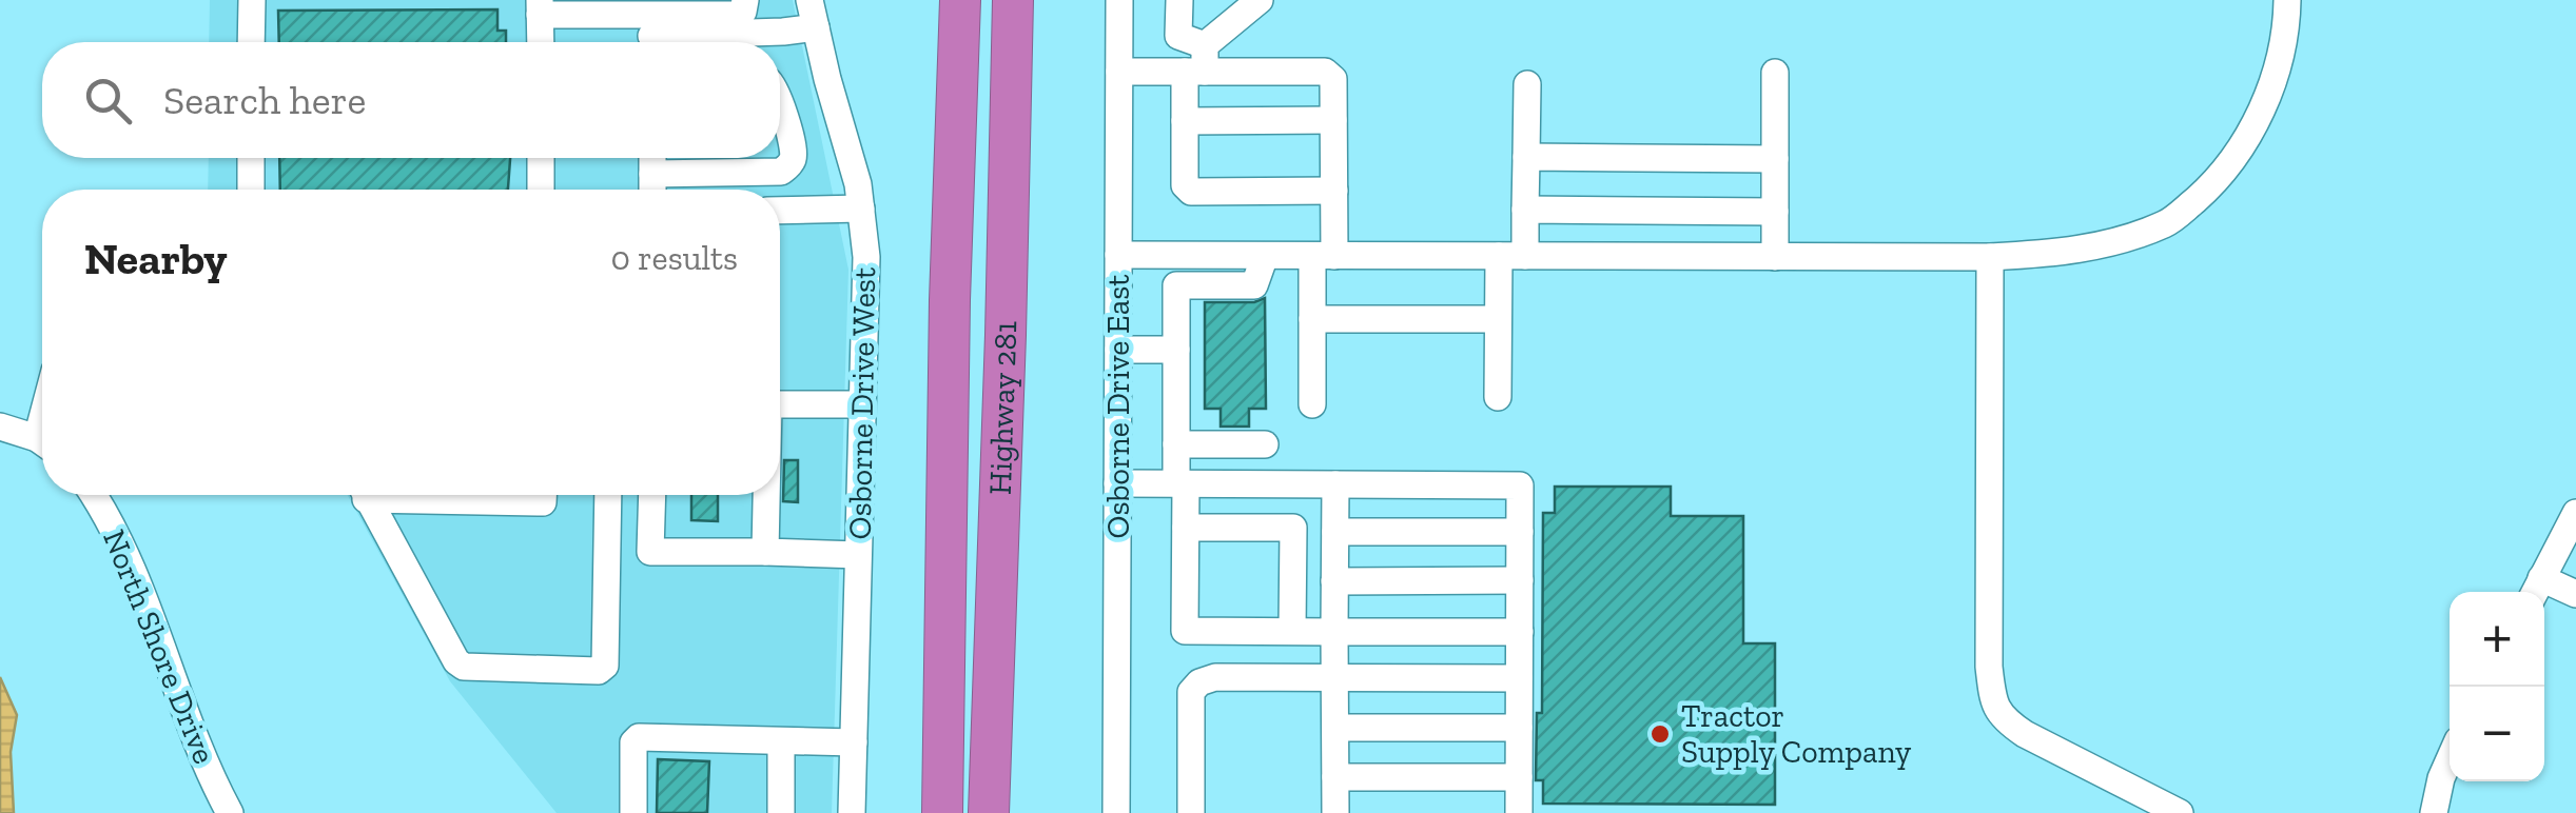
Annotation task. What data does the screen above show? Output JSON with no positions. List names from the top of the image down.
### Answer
{
  "streets": {
    "highway": ["Highway 281"],
    "street": ["Osborne Drive West", "Osborne Drive East", "North Shore Drive"]
  },
  "places": ["Tractor Supply Company"],
  "page": {
    "search": "Search here",
    "heading": ["Nearby", "0 results"],
    "map_buttons": ["+", "−"]
  }
}
